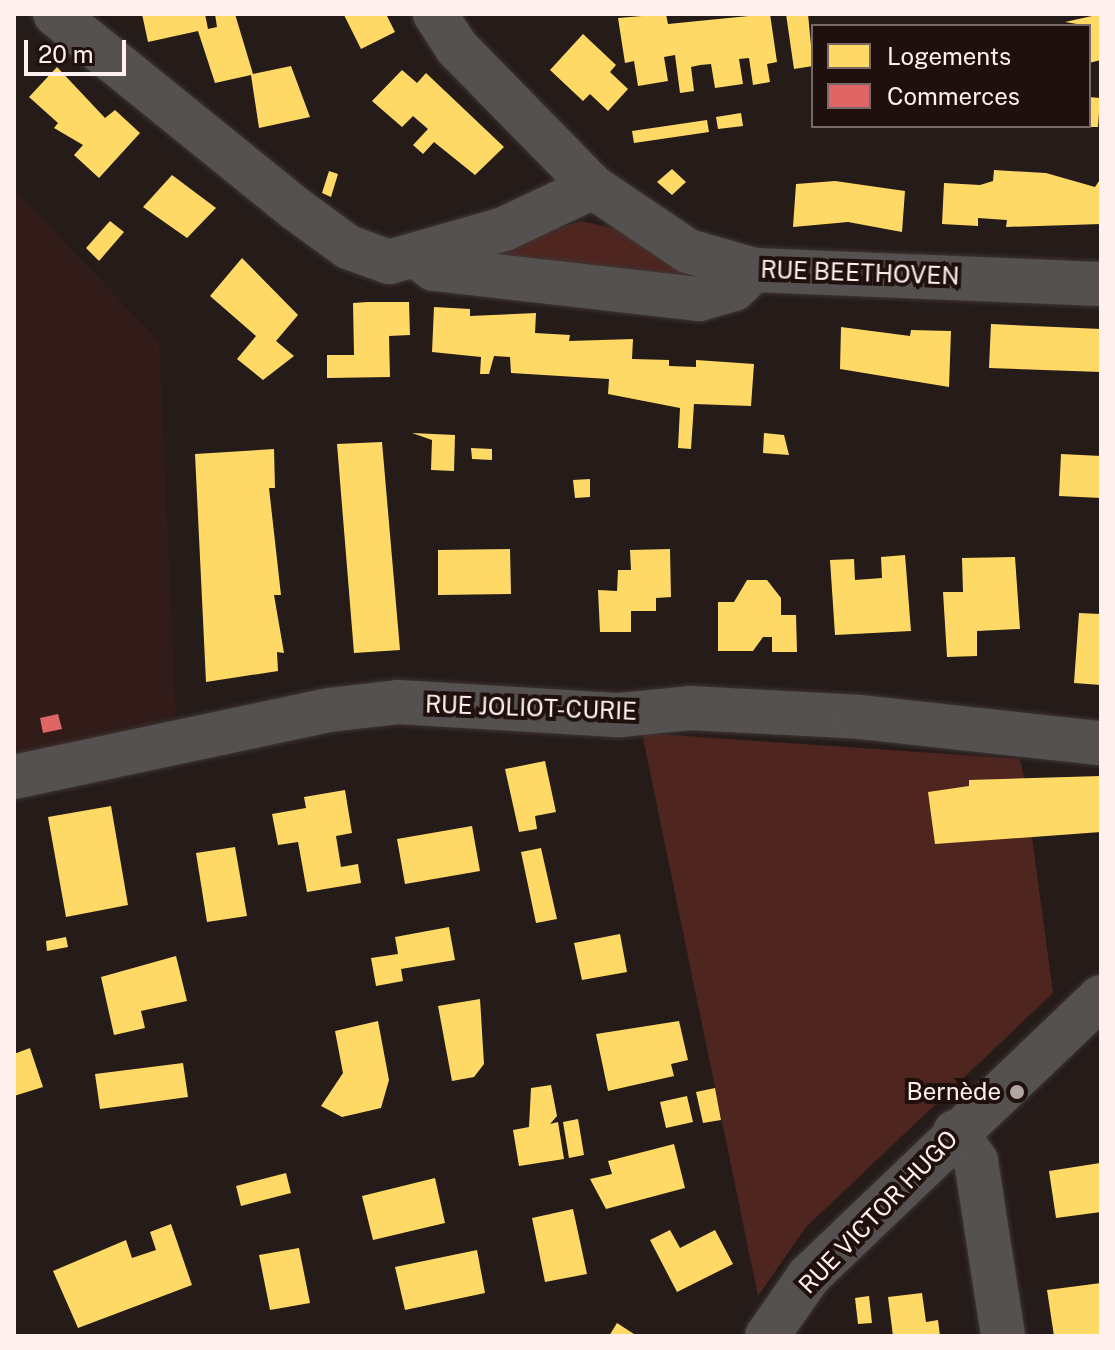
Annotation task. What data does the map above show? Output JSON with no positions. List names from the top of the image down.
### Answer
{
  "streets": {
    "street": ["RUE BEETHOVEN", "RUE JOLIOT-CURIE", "RUE VICTOR HUGO"]
  },
  "places": ["Bernède"],
  "legend": ["Logements", "Commerces"],
  "scale_bar": "20 m"
}
